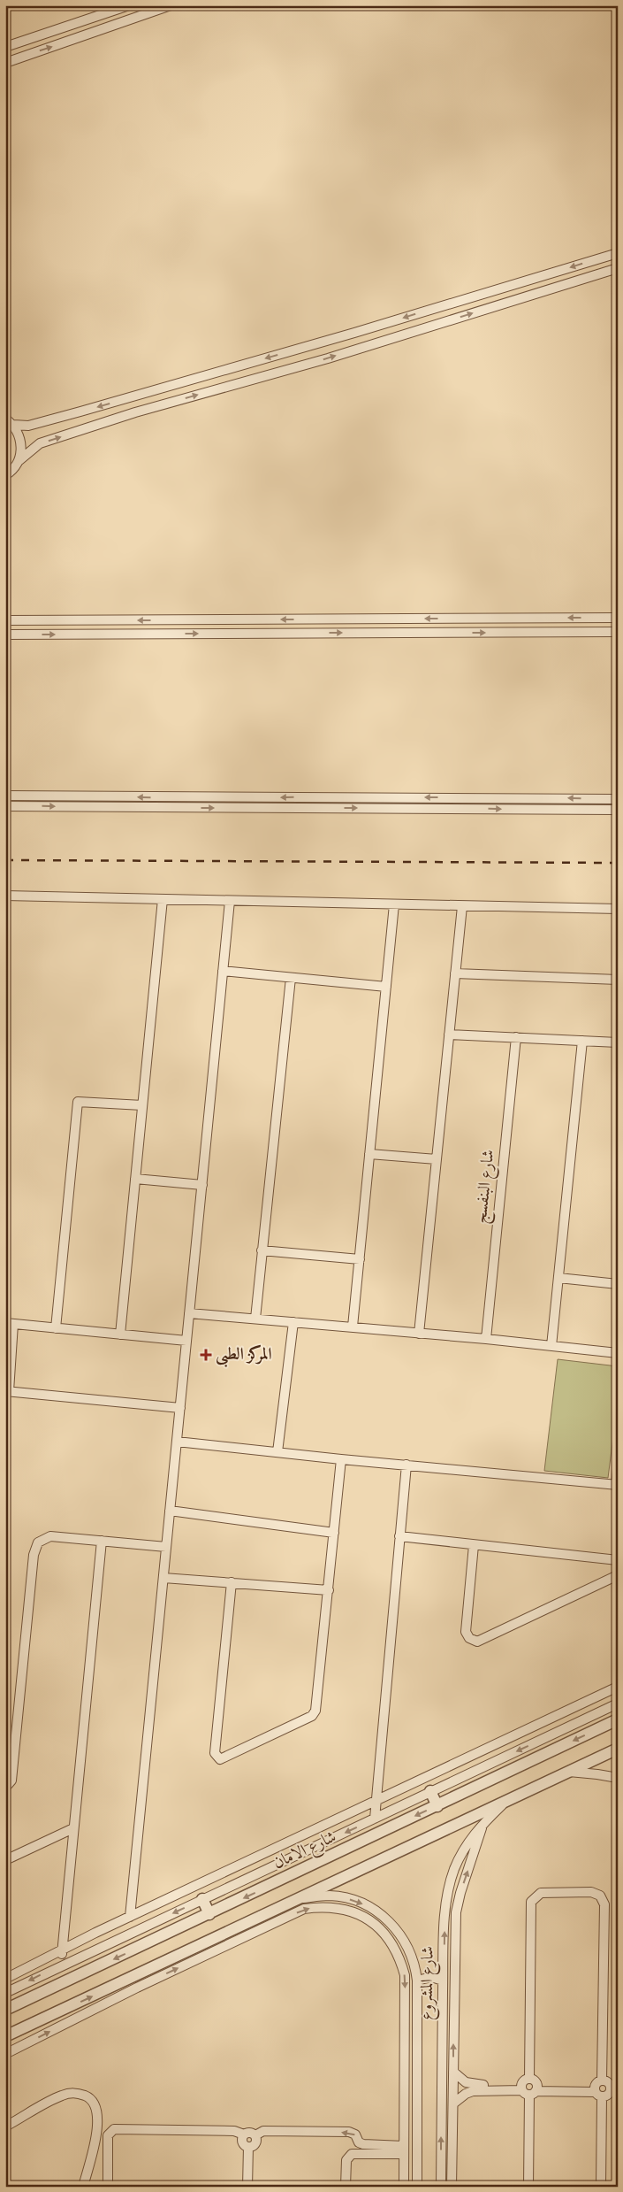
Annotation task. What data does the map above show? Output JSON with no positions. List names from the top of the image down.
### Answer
{
  "streets": {
    "street": ["شارع البنفسج", "شارع الامان", "شارع المشروع"]
  },
  "places": {
    "health": ["المركز الطبى"]
  }
}
